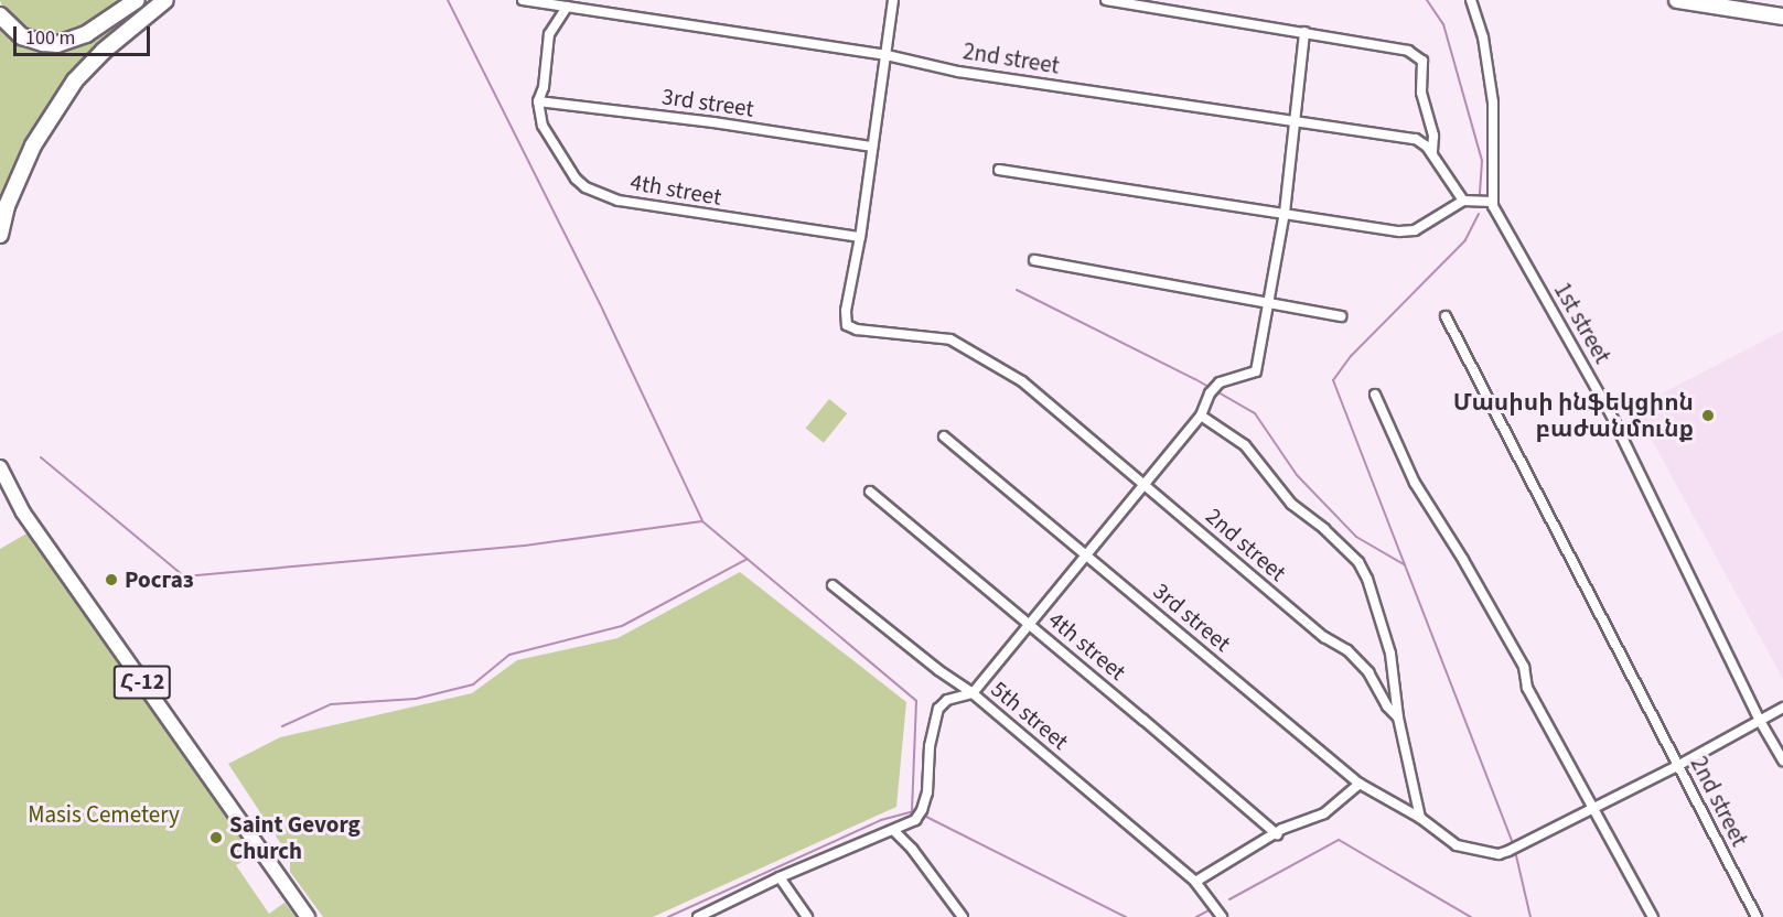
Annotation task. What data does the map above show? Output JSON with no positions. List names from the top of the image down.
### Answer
{
  "streets": {
    "main road": ["Հ-12"],
    "street": [
      "2nd street",
      "3rd street",
      "4th street",
      "1st street",
      "5th street"
    ]
  },
  "crossings": [
    ["2nd street", "3rd street"],
    ["2nd street", "4th street"],
    ["3rd street", "4th street"]
  ],
  "parks": ["Masis Cemetery"],
  "places": ["Մասիսի ինֆեկցիոն բաժանմունք", "Росгаз", "Saint Gevorg Church"],
  "scale_bar": "100 m"
}
